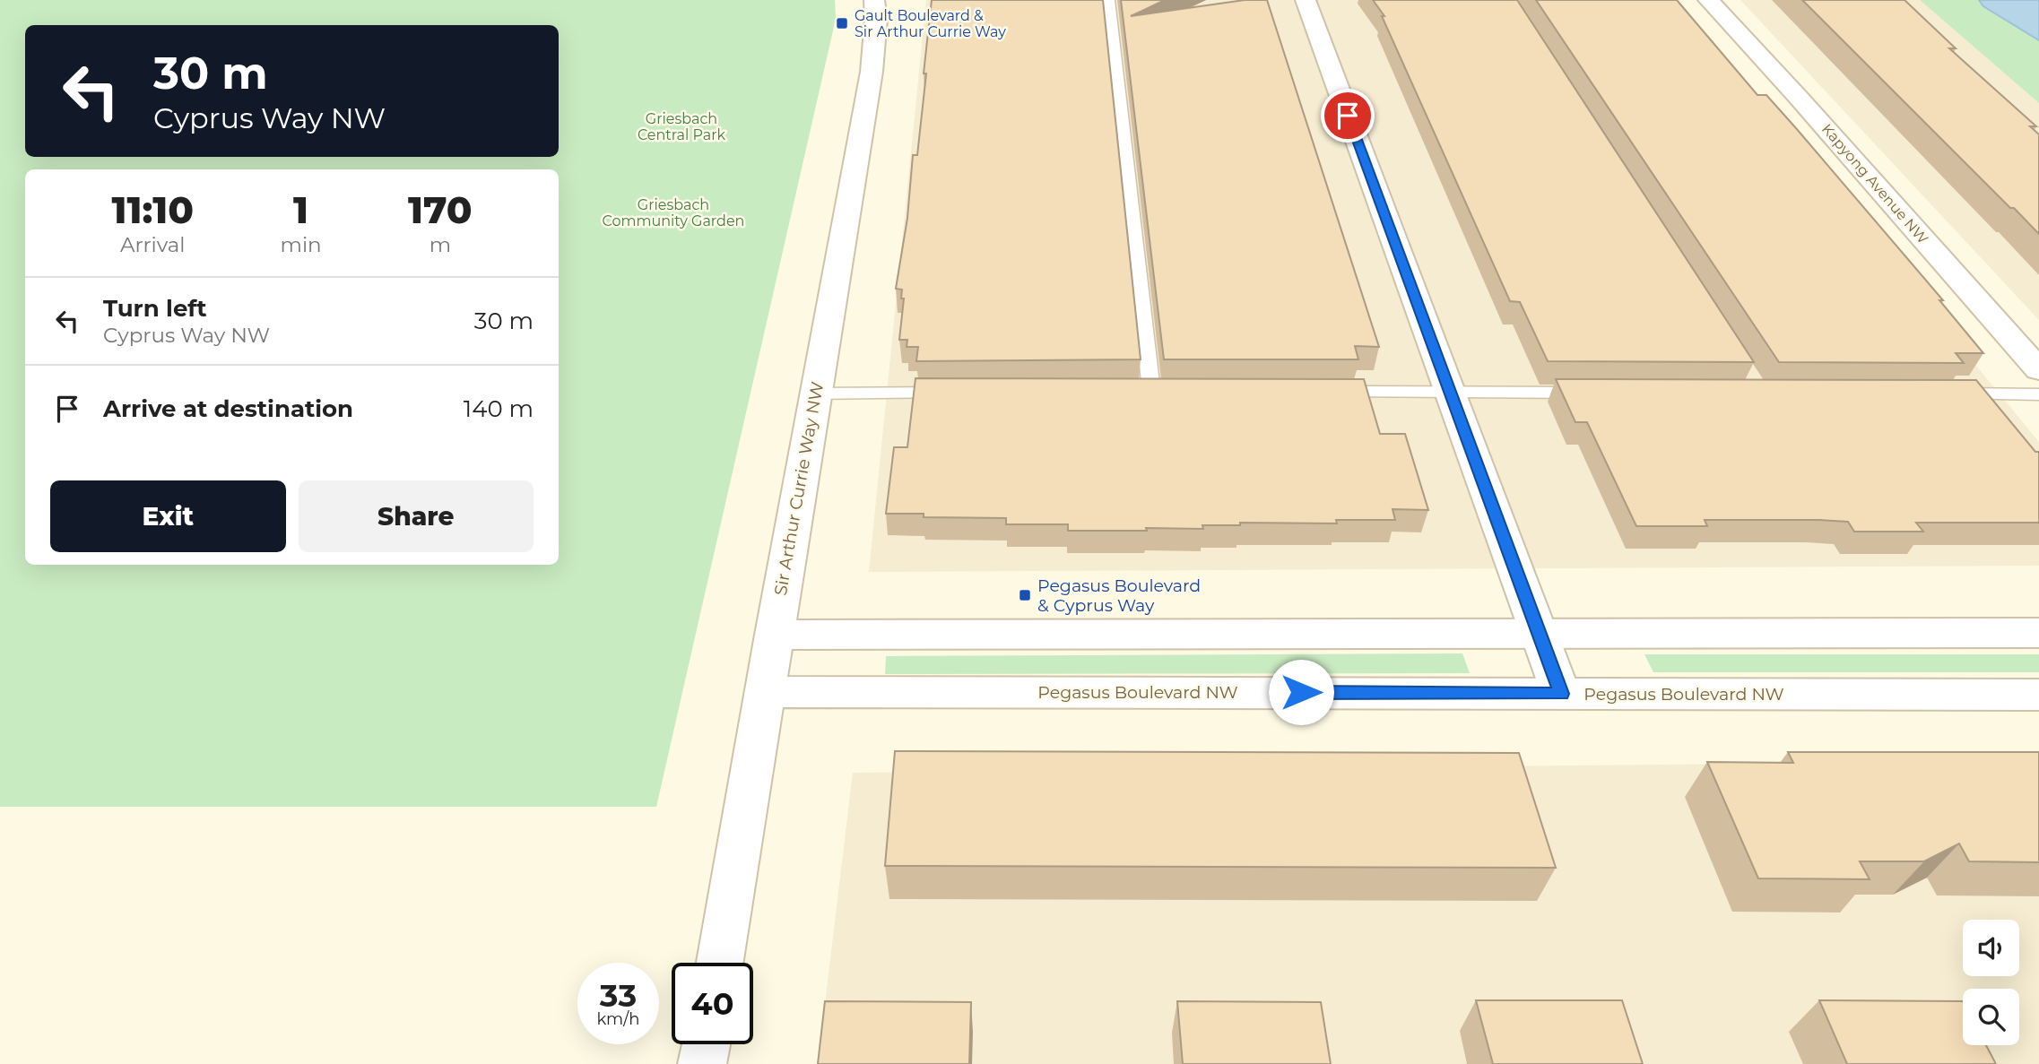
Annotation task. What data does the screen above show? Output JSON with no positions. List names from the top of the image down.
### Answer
{
  "streets": {
    "street": ["Kapyong Avenue NW", "Sir Arthur Currie Way NW", "Pegasus Boulevard NW"]
  },
  "crossings": [
    ["Sir Arthur Currie Way NW", "Pegasus Boulevard NW"]
  ],
  "parks": ["Griesbach Central Park", "Griesbach Community Garden"],
  "places": {
    "transit": ["Gault Boulevard & Sir Arthur Currie Way", "Pegasus Boulevard & Cyprus Way"]
  },
  "page": {
    "turn": ["30 m", "Cyprus Way NW"],
    "eta": [
      "11:10",
      "Arrival",
      "1",
      "min",
      "170",
      "m"
    ],
    "list": [
      {
        "name": "Turn left",
        "note": "Cyprus Way NW",
        "value": "30 m"
      },
      {
        "name": "Arrive at destination",
        "value": "140 m"
      }
    ],
    "buttons": ["Exit", "Share"],
    "speed": "33 km/h",
    "limit": "40"
  }
}
